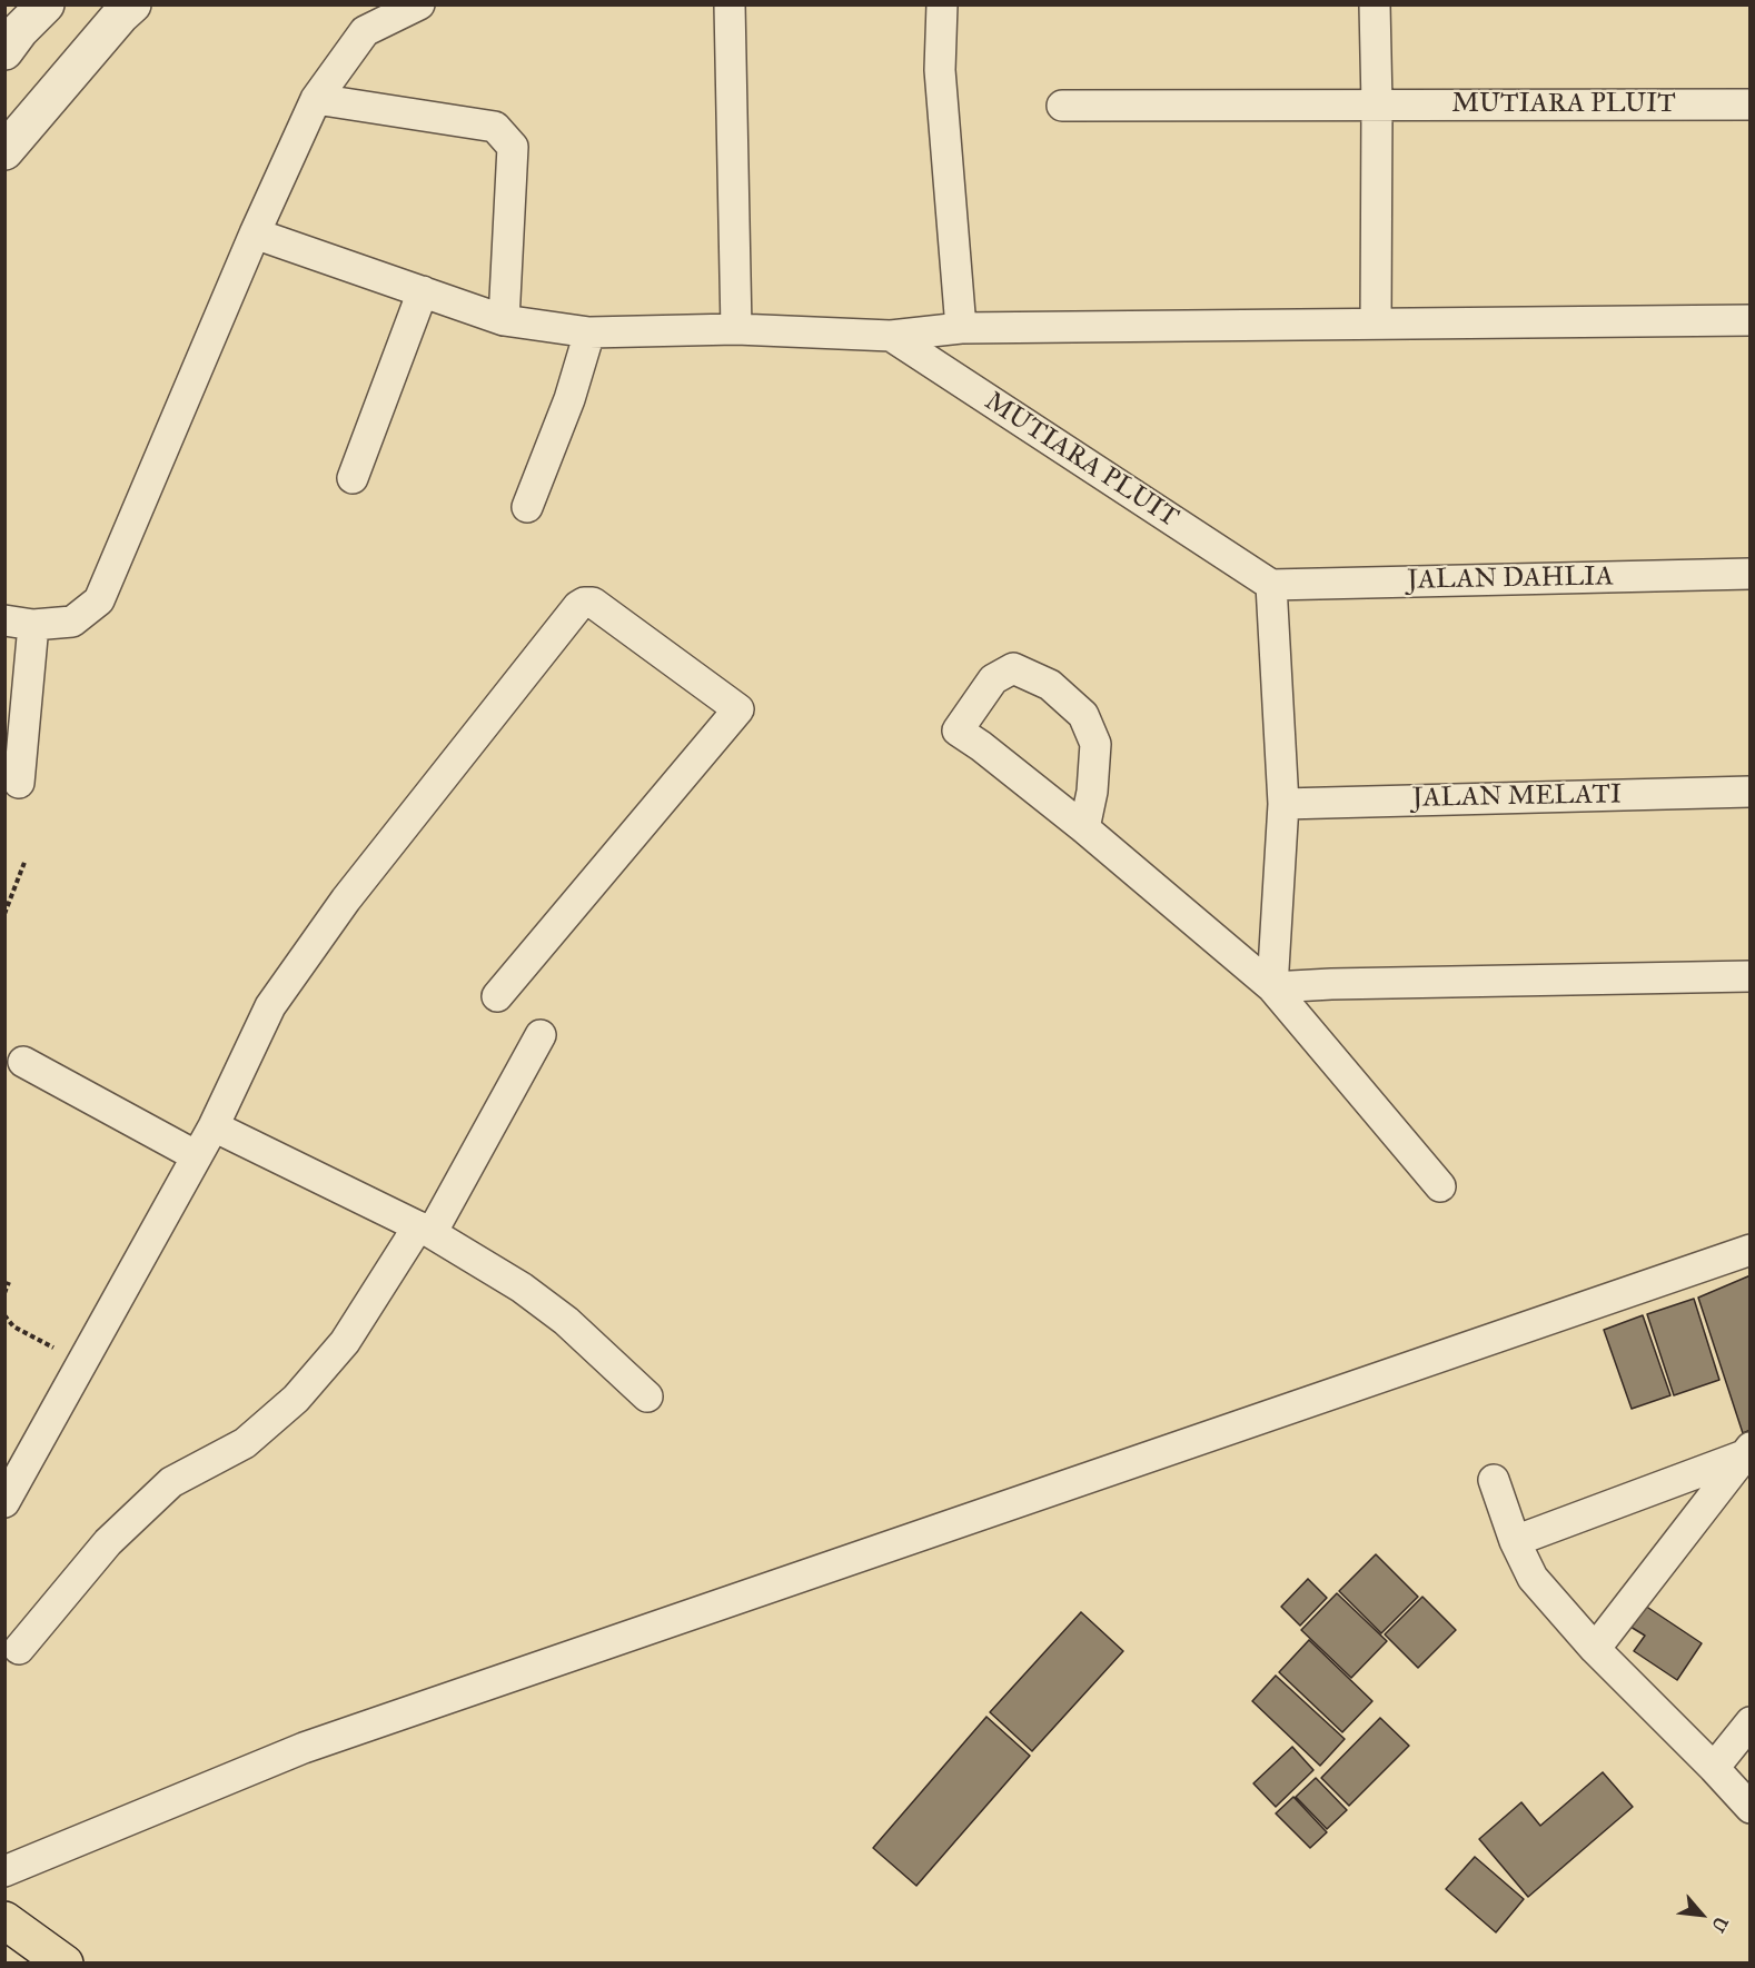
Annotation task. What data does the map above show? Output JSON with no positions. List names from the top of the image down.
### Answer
{
  "streets": {
    "street": ["MUTIARA PLUIT", "JALAN DAHLIA", "JALAN MELATI"]
  },
  "crossings": [
    ["MUTIARA PLUIT", "JALAN DAHLIA"]
  ],
  "north": "bottom right"
}
